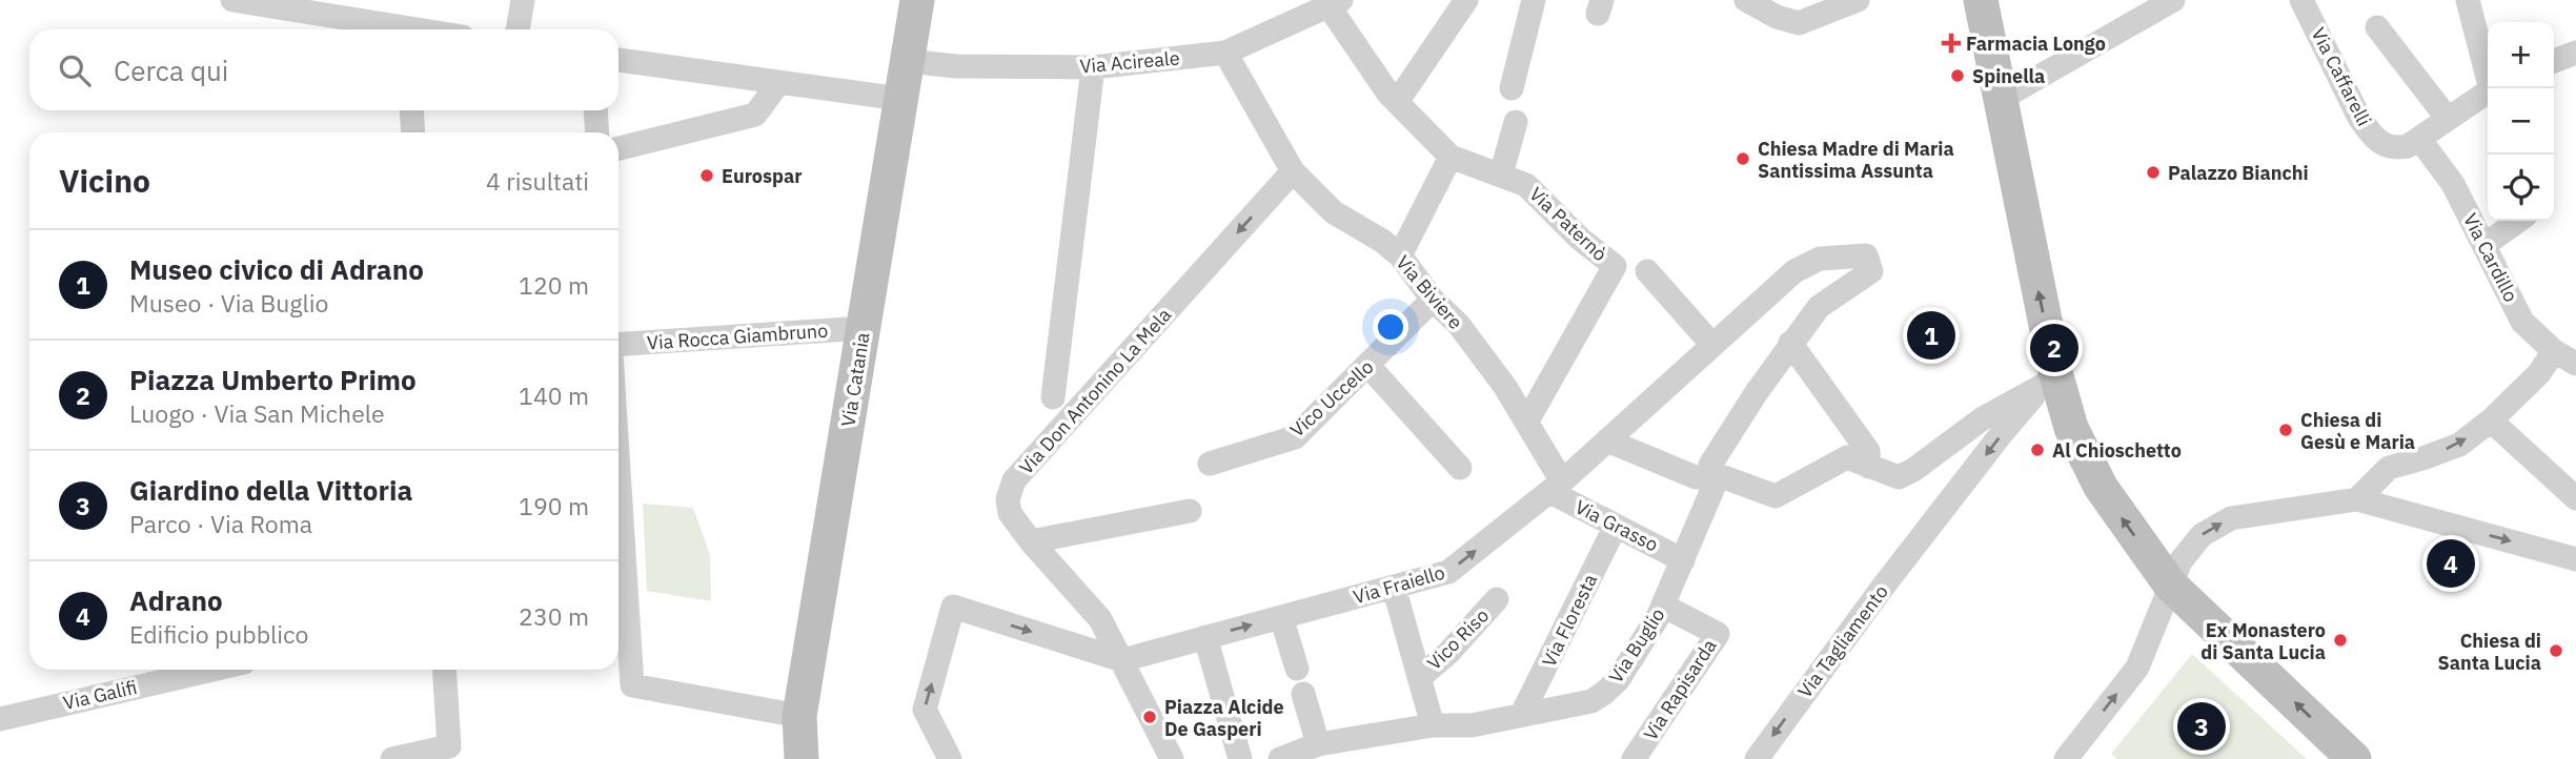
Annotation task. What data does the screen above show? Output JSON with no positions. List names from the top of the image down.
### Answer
{
  "streets": {
    "street": [
      "Via Acireale",
      "Via Caffarelli",
      "Via Paternò",
      "Via Cardillo",
      "Via Biviere",
      "Via Rocca Giambruno",
      "Via Catania",
      "Via Don Antonino La Mela",
      "Vico Uccello",
      "Via Grasso",
      "Via Fraiello",
      "Via Floresta",
      "Vico Riso",
      "Via Tagliamento",
      "Via Buglio",
      "Via Rapisarda",
      "Via Galifi"
    ]
  },
  "crossings": [
    ["Via Acireale", "Via Paternò"],
    ["Via Acireale", "Via Biviere"],
    ["Via Acireale", "Via Catania"],
    ["Via Caffarelli", "Via Cardillo"],
    ["Via Paternò", "Via Biviere"],
    ["Via Biviere", "Via Don Antonino La Mela"],
    ["Via Biviere", "Vico Uccello"],
    ["Via Biviere", "Via Grasso"],
    ["Via Biviere", "Via Fraiello"],
    ["Via Rocca Giambruno", "Via Catania"],
    ["Via Don Antonino La Mela", "Via Fraiello"],
    ["Via Grasso", "Via Fraiello"],
    ["Via Grasso", "Via Floresta"],
    ["Via Grasso", "Via Buglio"],
    ["Via Fraiello", "Via Buglio"],
    ["Via Floresta", "Via Buglio"],
    ["Via Buglio", "Via Rapisarda"]
  ],
  "one_way": ["Via Don Antonino La Mela", "Via Tagliamento"],
  "places": {
    "health": ["Farmacia Longo"],
    "other": [
      "Spinella",
      "Chiesa Madre di Maria Santissima Assunta",
      "Palazzo Bianchi",
      "Eurospar",
      "Chiesa di Gesù e Maria",
      "Al Chioschetto",
      "Ex Monastero di Santa Lucia",
      "Chiesa di Santa Lucia",
      "Piazza Alcide De Gasperi"
    ]
  },
  "page": {
    "map_buttons": ["+", "−"],
    "search": "Cerca qui",
    "heading": ["Vicino", "4 risultati"],
    "list": [
      {
        "mark": "1",
        "name": "Museo civico di Adrano",
        "note": "Museo · Via Buglio",
        "value": "120 m"
      },
      {
        "mark": "2",
        "name": "Piazza Umberto Primo",
        "note": "Luogo · Via San Michele",
        "value": "140 m"
      },
      {
        "mark": "3",
        "name": "Giardino della Vittoria",
        "note": "Parco · Via Roma",
        "value": "190 m"
      },
      {
        "mark": "4",
        "name": "Adrano",
        "note": "Edificio pubblico",
        "value": "230 m"
      }
    ],
    "pins": [
      "1",
      "2",
      "4",
      "3"
    ]
  }
}
